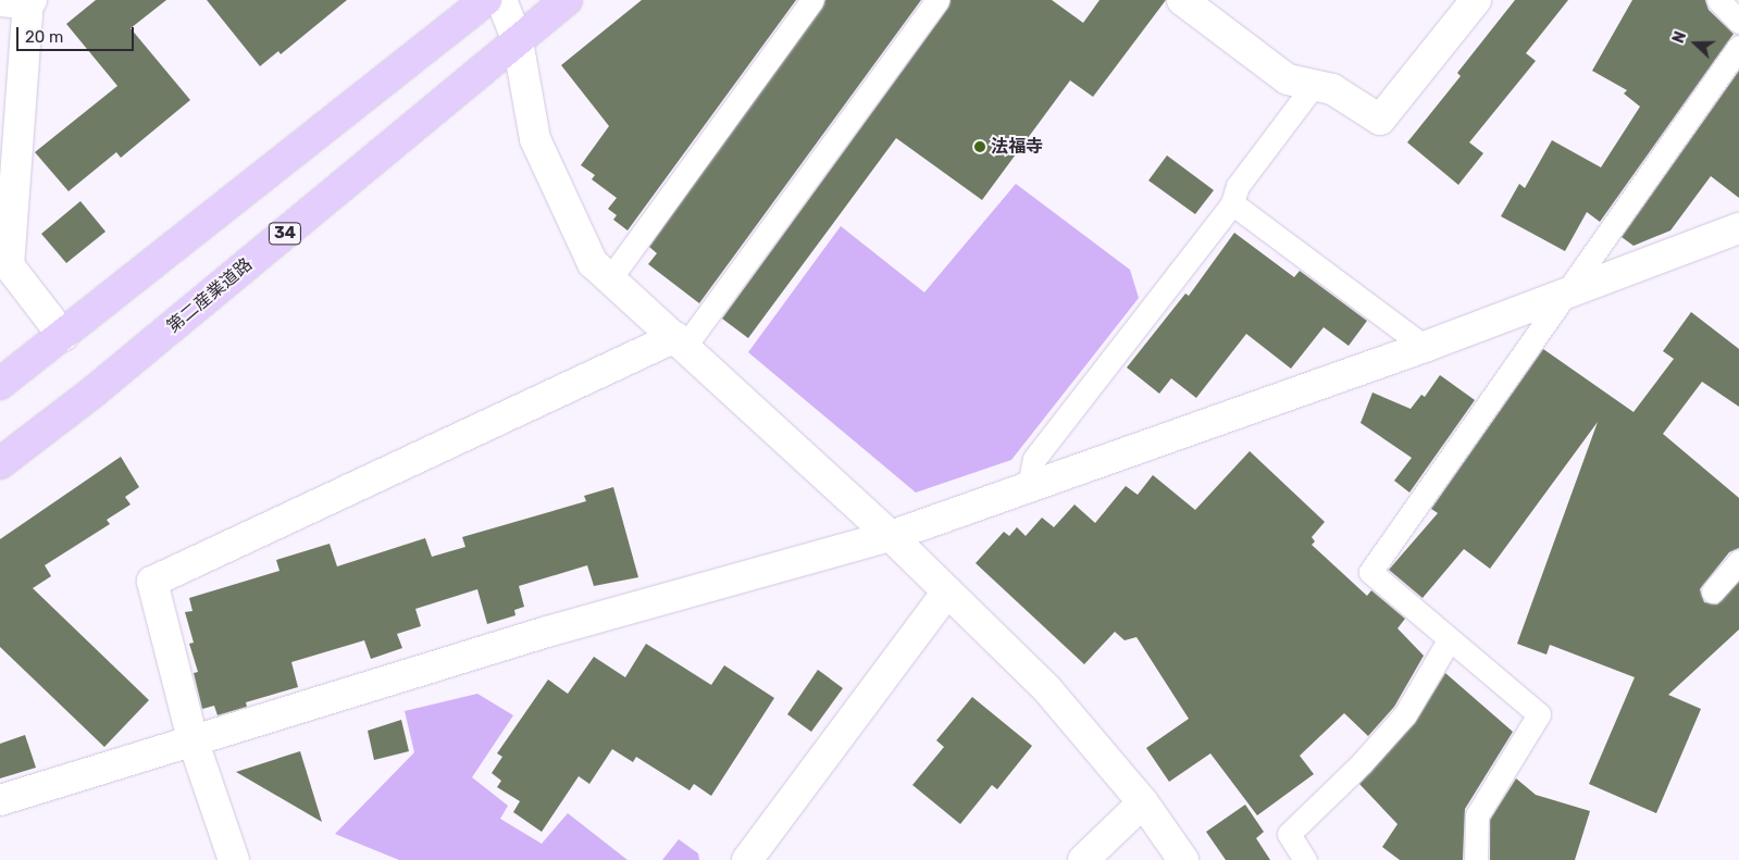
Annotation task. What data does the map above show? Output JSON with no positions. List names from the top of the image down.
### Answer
{
  "streets": {
    "main road": ["34", "第二産業道路"]
  },
  "places": ["法福寺"],
  "scale_bar": "20 m",
  "north": "left"
}
